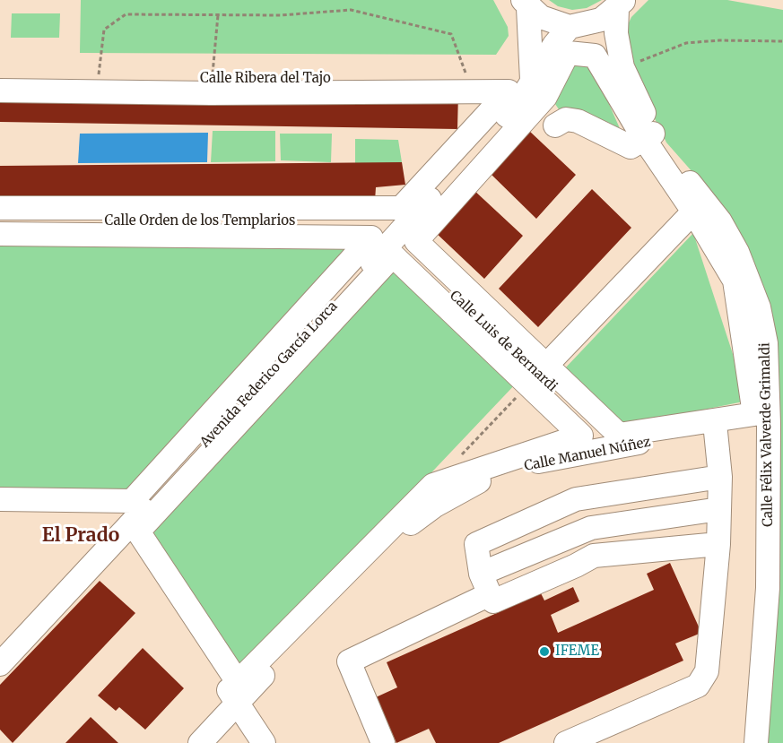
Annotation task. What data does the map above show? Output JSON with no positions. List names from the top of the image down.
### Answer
{
  "streets": {
    "street": [
      "Calle Ribera del Tajo",
      "Calle Orden de los Templarios",
      "Calle Luis de Bernardi",
      "Avenida Federico García Lorca",
      "Calle Félix Valverde Grimaldi",
      "Calle Manuel Núñez"
    ]
  },
  "crossings": [
    ["Calle Ribera del Tajo", "Avenida Federico García Lorca"],
    ["Calle Orden de los Templarios", "Calle Luis de Bernardi"],
    ["Calle Orden de los Templarios", "Avenida Federico García Lorca"],
    ["Calle Luis de Bernardi", "Avenida Federico García Lorca"],
    ["Calle Luis de Bernardi", "Calle Manuel Núñez"],
    ["Avenida Federico García Lorca", "Calle Félix Valverde Grimaldi"],
    ["Calle Félix Valverde Grimaldi", "Calle Manuel Núñez"]
  ],
  "districts": ["El Prado"],
  "places": ["IFEME"]
}
